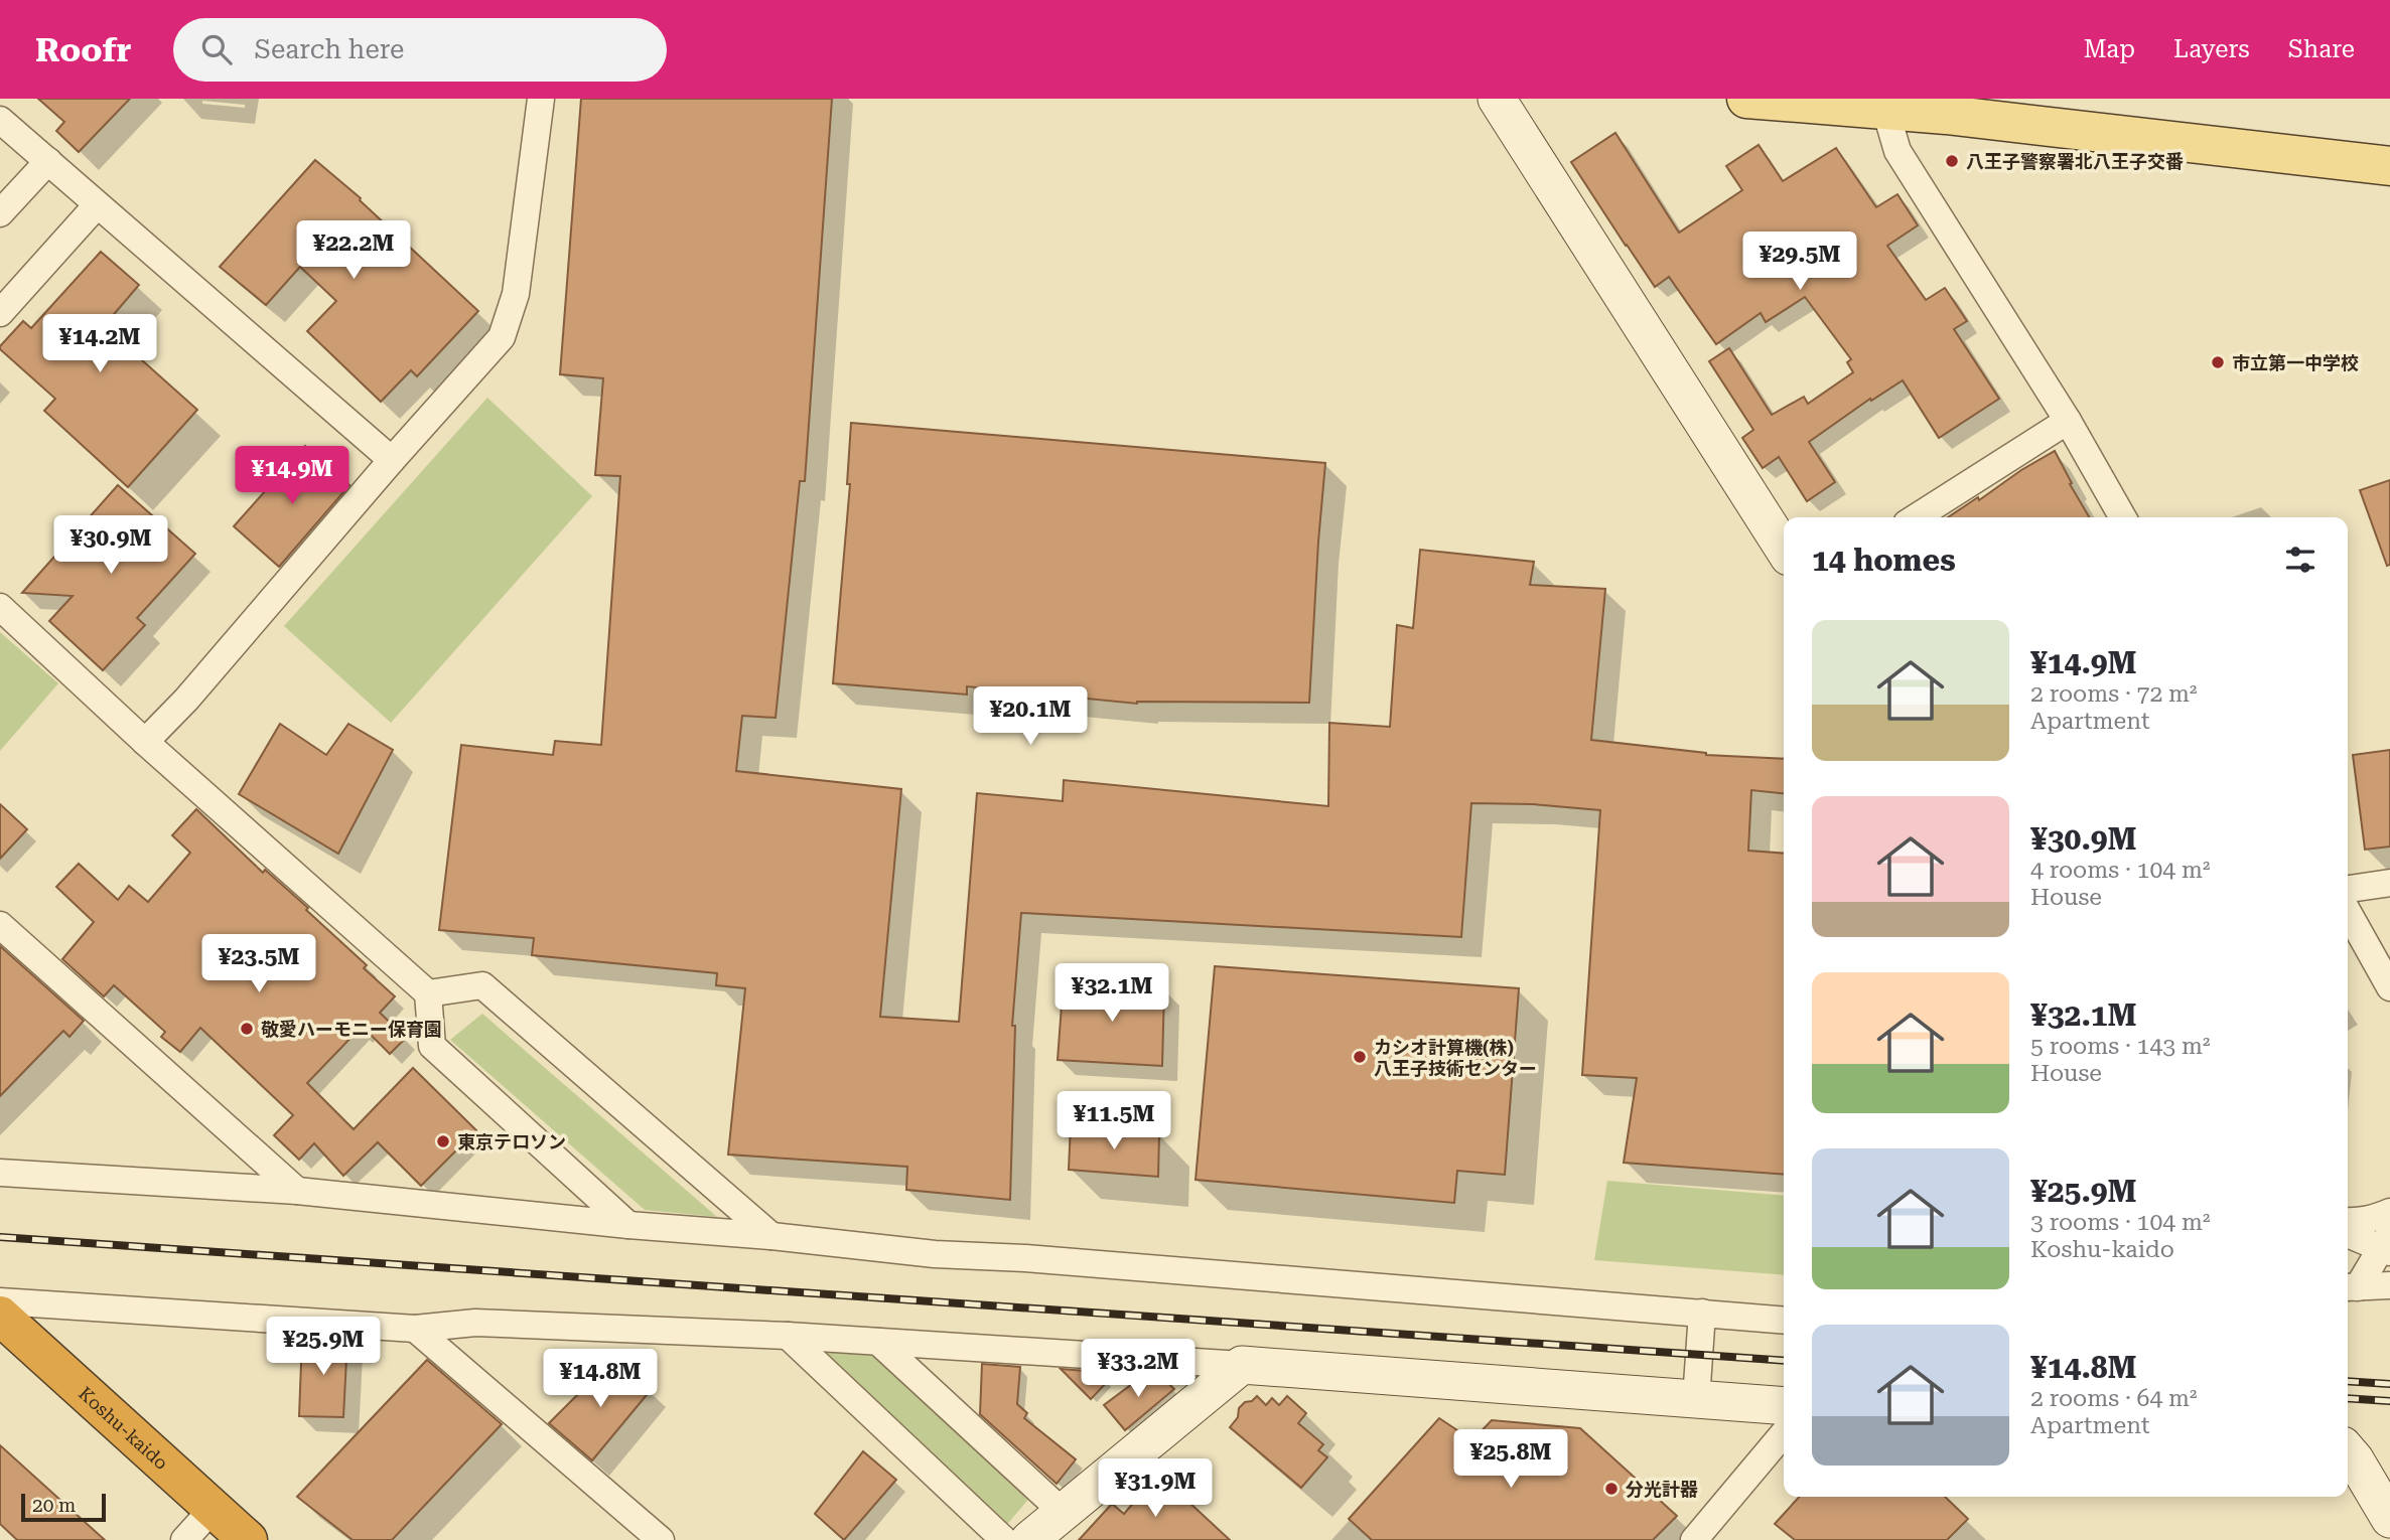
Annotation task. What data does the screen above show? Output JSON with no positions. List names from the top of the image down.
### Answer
{
  "streets": {
    "highway": ["Koshu-kaido"]
  },
  "places": [
    "八王子警察署北八王子交番",
    "市立第一中学校",
    "敬愛ハーモニー保育園",
    "カシオ計算機(株) 八王子技術センター",
    "東京テロソン",
    "分光計器"
  ],
  "scale_bar": "20 m",
  "page": {
    "header": "Roofr",
    "search": "Search here",
    "nav": ["Map", "Layers", "Share"],
    "price": [
      "¥22.2M",
      "¥29.5M",
      "¥14.2M",
      "¥14.9M",
      "¥30.9M",
      "¥20.1M",
      "¥23.5M",
      "¥32.1M",
      "¥11.5M",
      "¥25.9M",
      "¥33.2M",
      "¥14.8M",
      "¥25.8M",
      "¥31.9M"
    ],
    "heading": "14 homes",
    "list": [
      {
        "name": "¥14.9M",
        "note": "2 rooms · 72 m² · Apartment"
      },
      {
        "name": "¥30.9M",
        "note": "4 rooms · 104 m² · House"
      },
      {
        "name": "¥32.1M",
        "note": "5 rooms · 143 m² · House"
      },
      {
        "name": "¥25.9M",
        "note": "3 rooms · 104 m² · Koshu-kaido"
      },
      {
        "name": "¥14.8M",
        "note": "2 rooms · 64 m² · Apartment"
      }
    ],
    "scale": "20 m"
  }
}
